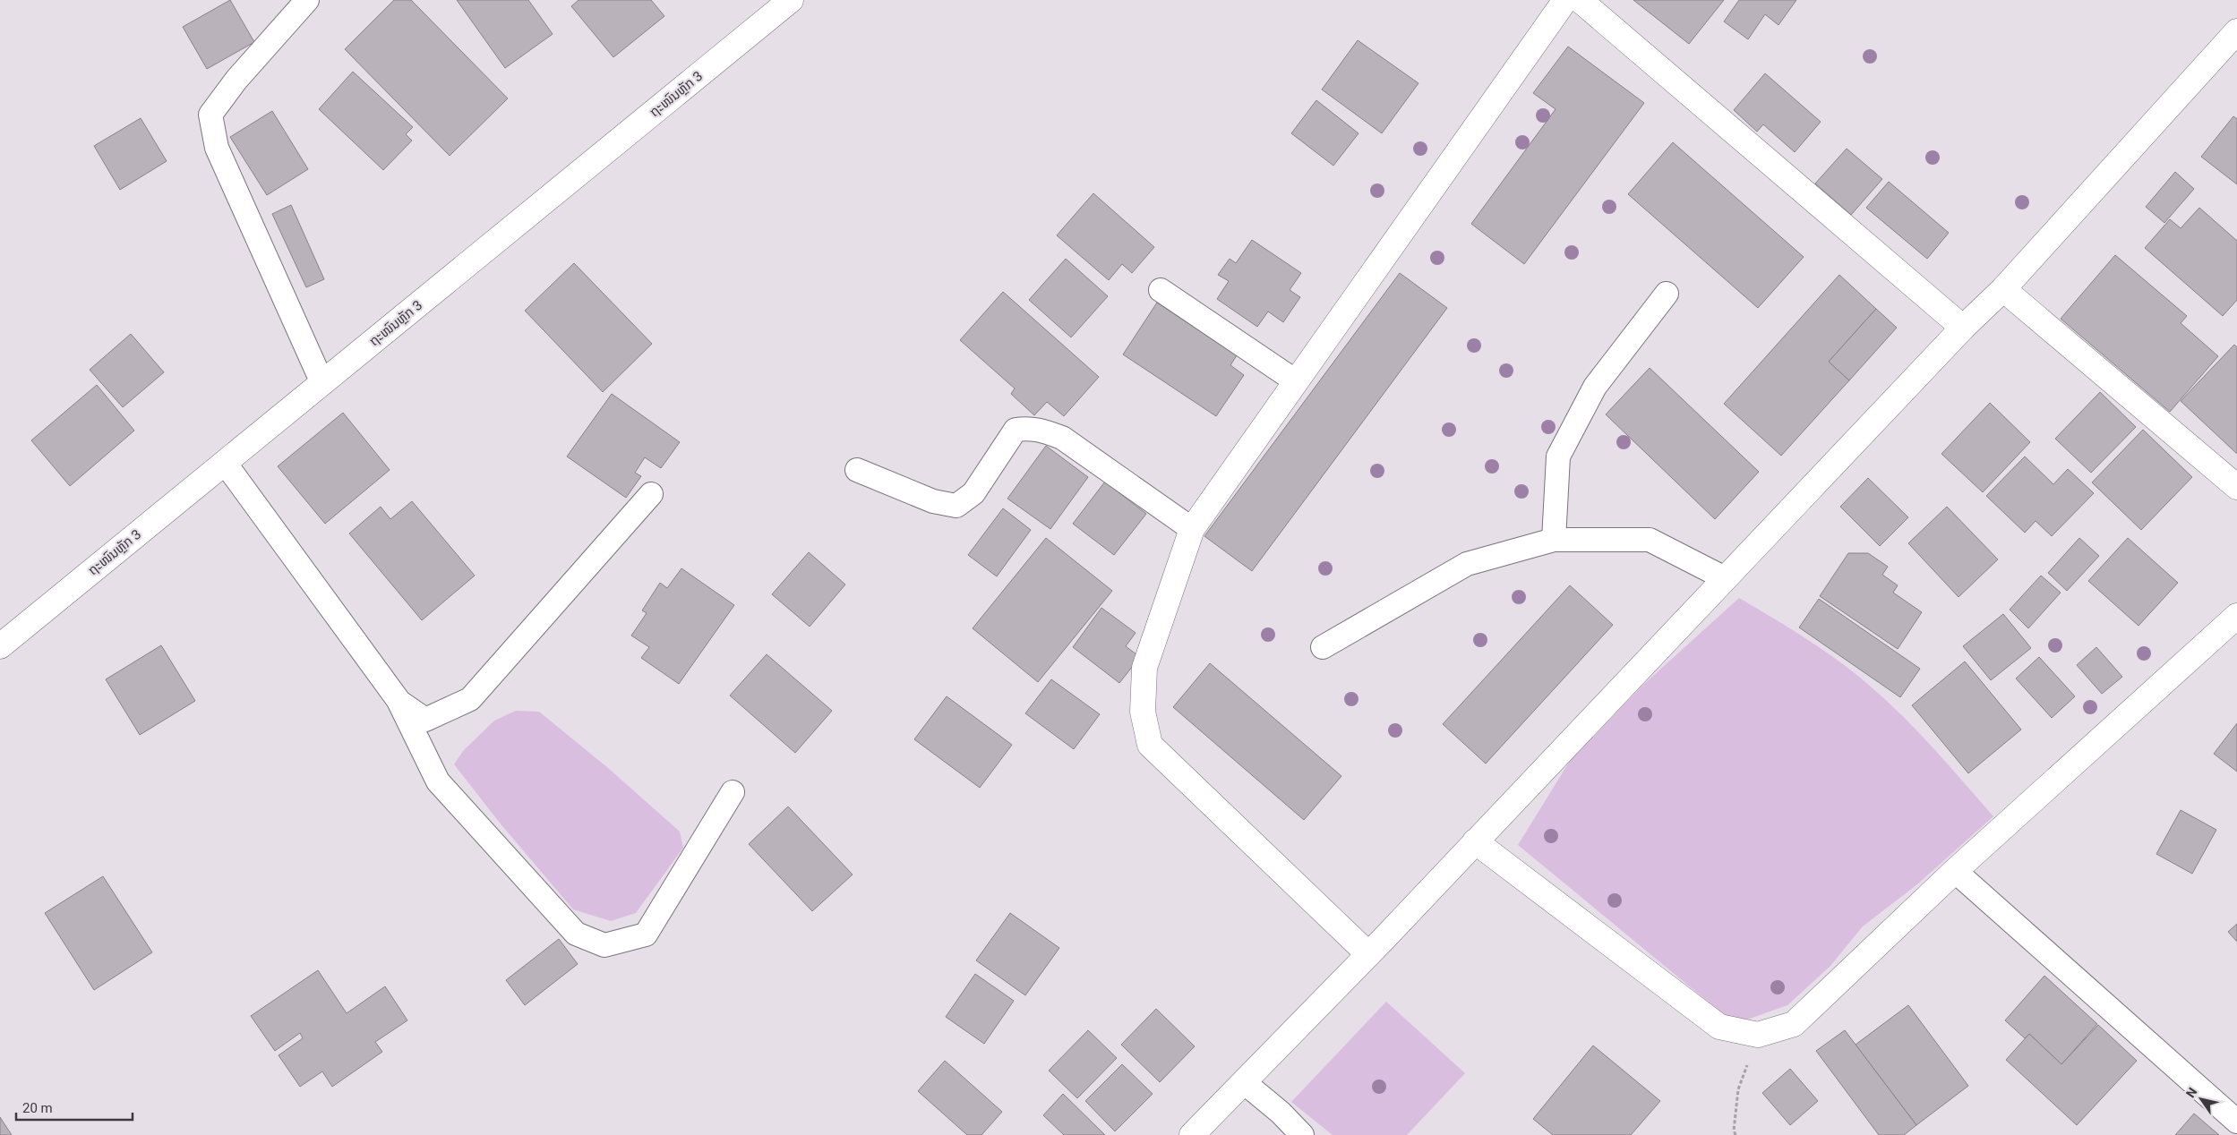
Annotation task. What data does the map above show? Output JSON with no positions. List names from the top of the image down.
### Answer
{
  "streets": {
    "street": ["ຖະໜົນຫຼັກ 3"]
  },
  "scale_bar": "20 m",
  "north": "top left"
}
